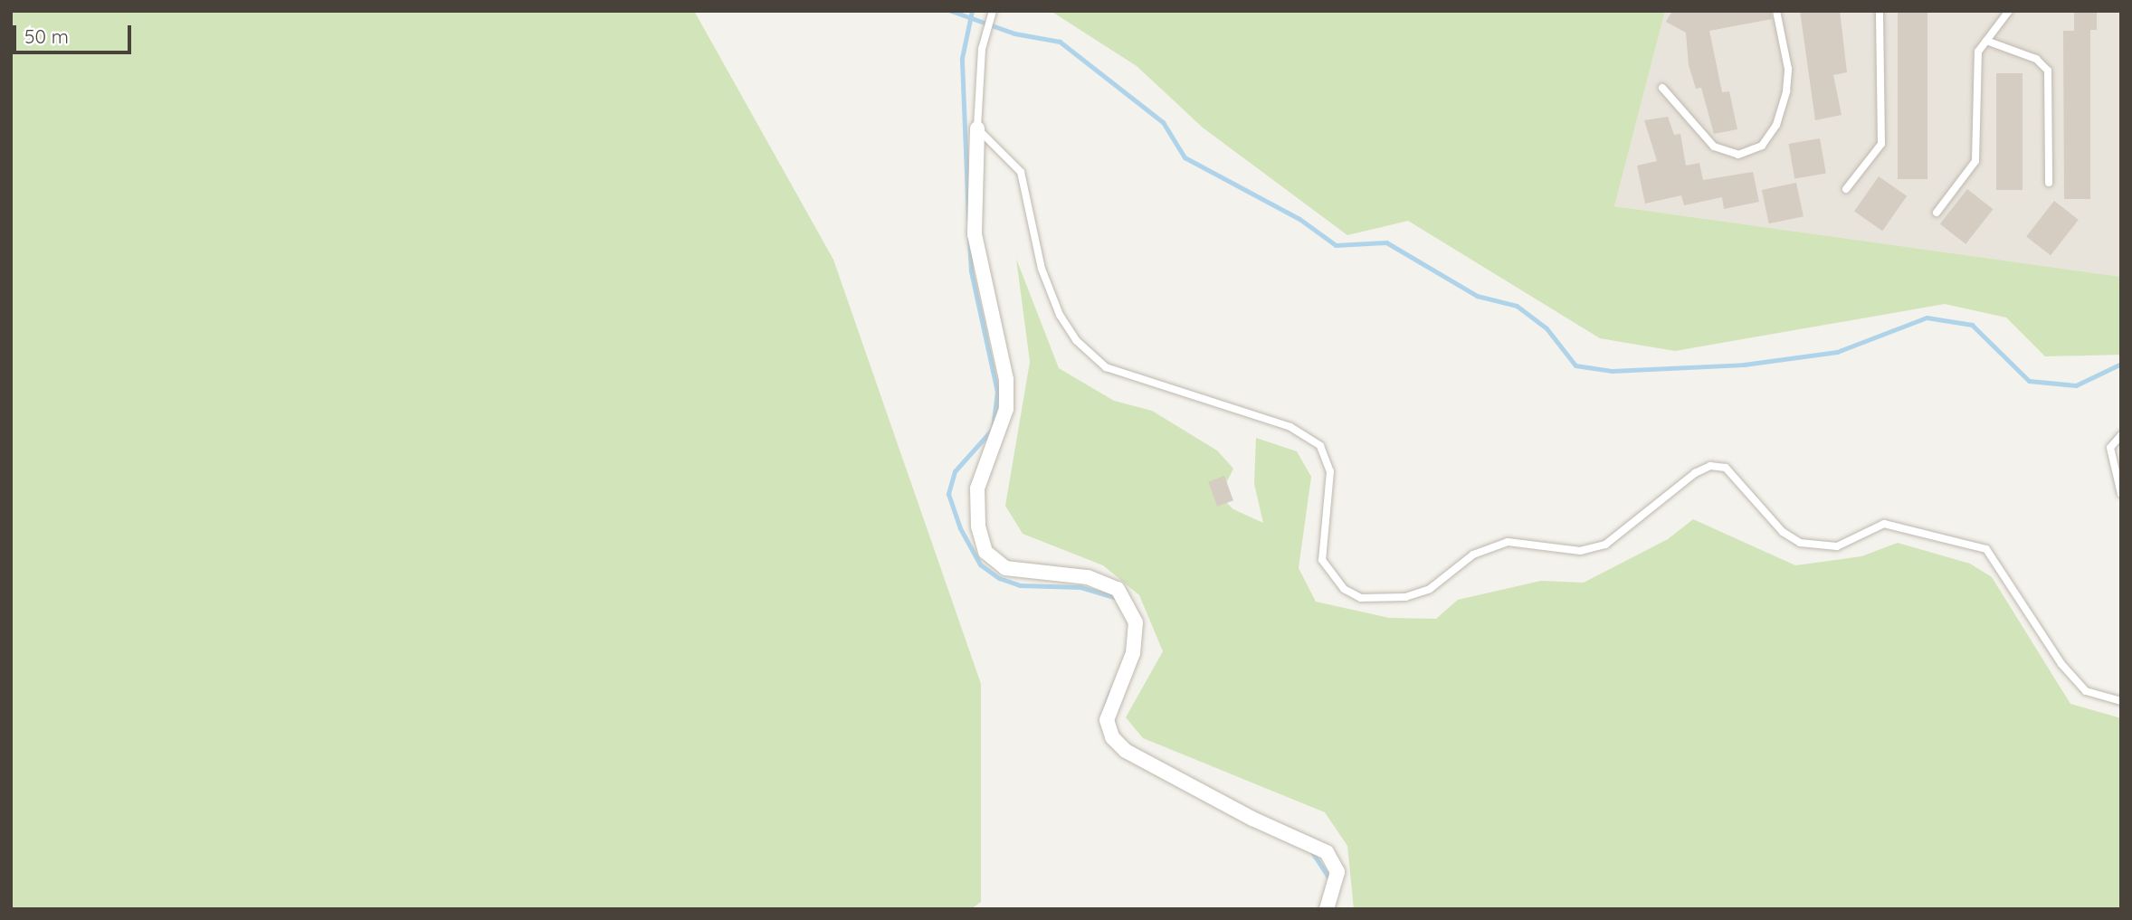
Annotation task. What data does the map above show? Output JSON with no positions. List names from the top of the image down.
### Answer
{
  "scale_bar": "50 m"
}
